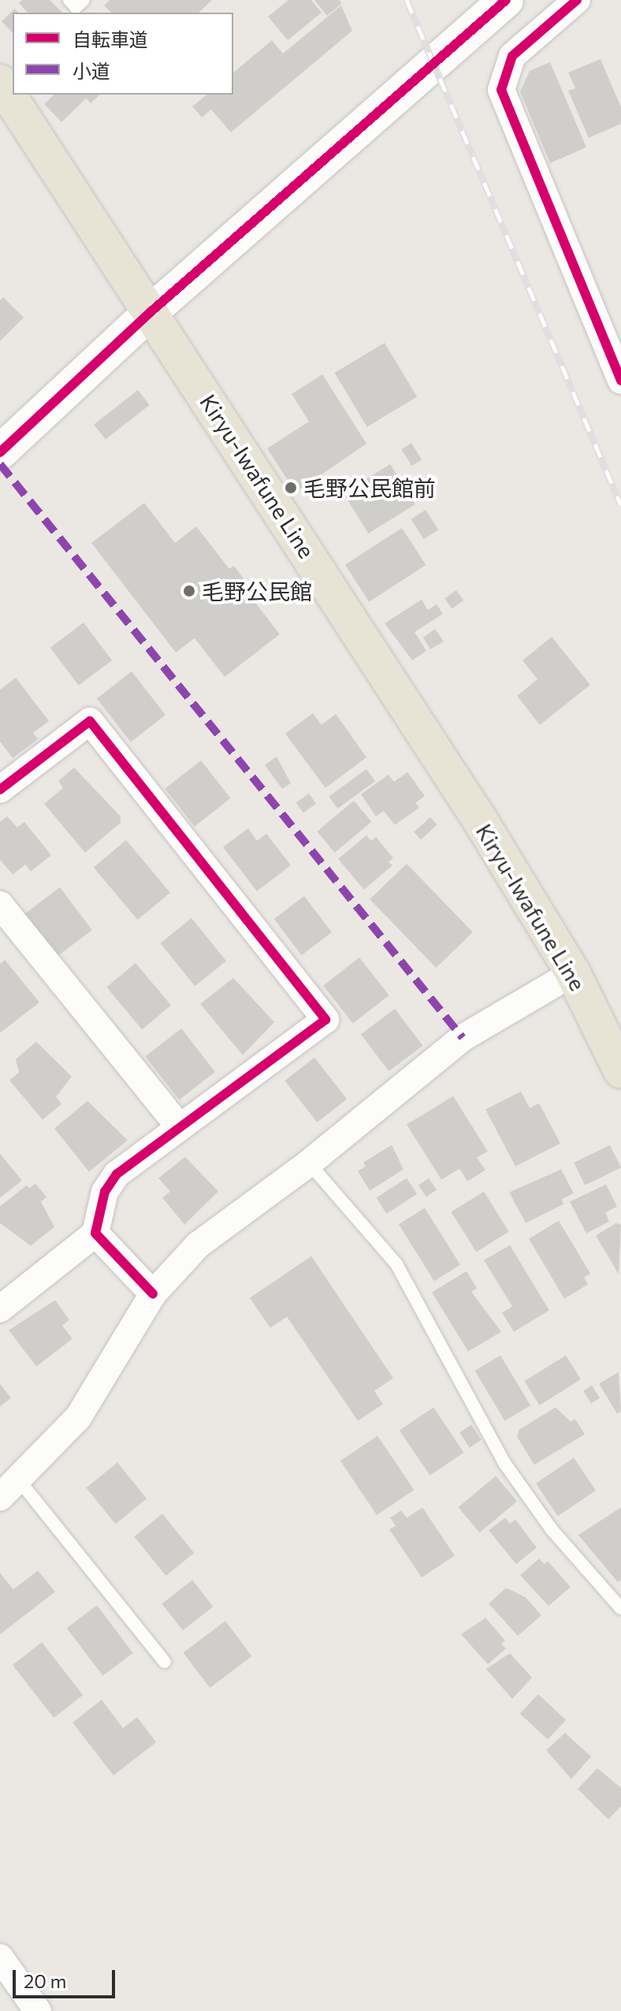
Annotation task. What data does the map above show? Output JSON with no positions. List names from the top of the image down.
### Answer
{
  "streets": {
    "main road": ["Kiryu-Iwafune Line"]
  },
  "places": ["毛野公民館前", "毛野公民館"],
  "legend": ["自転車道", "小道"],
  "scale_bar": "20 m"
}
